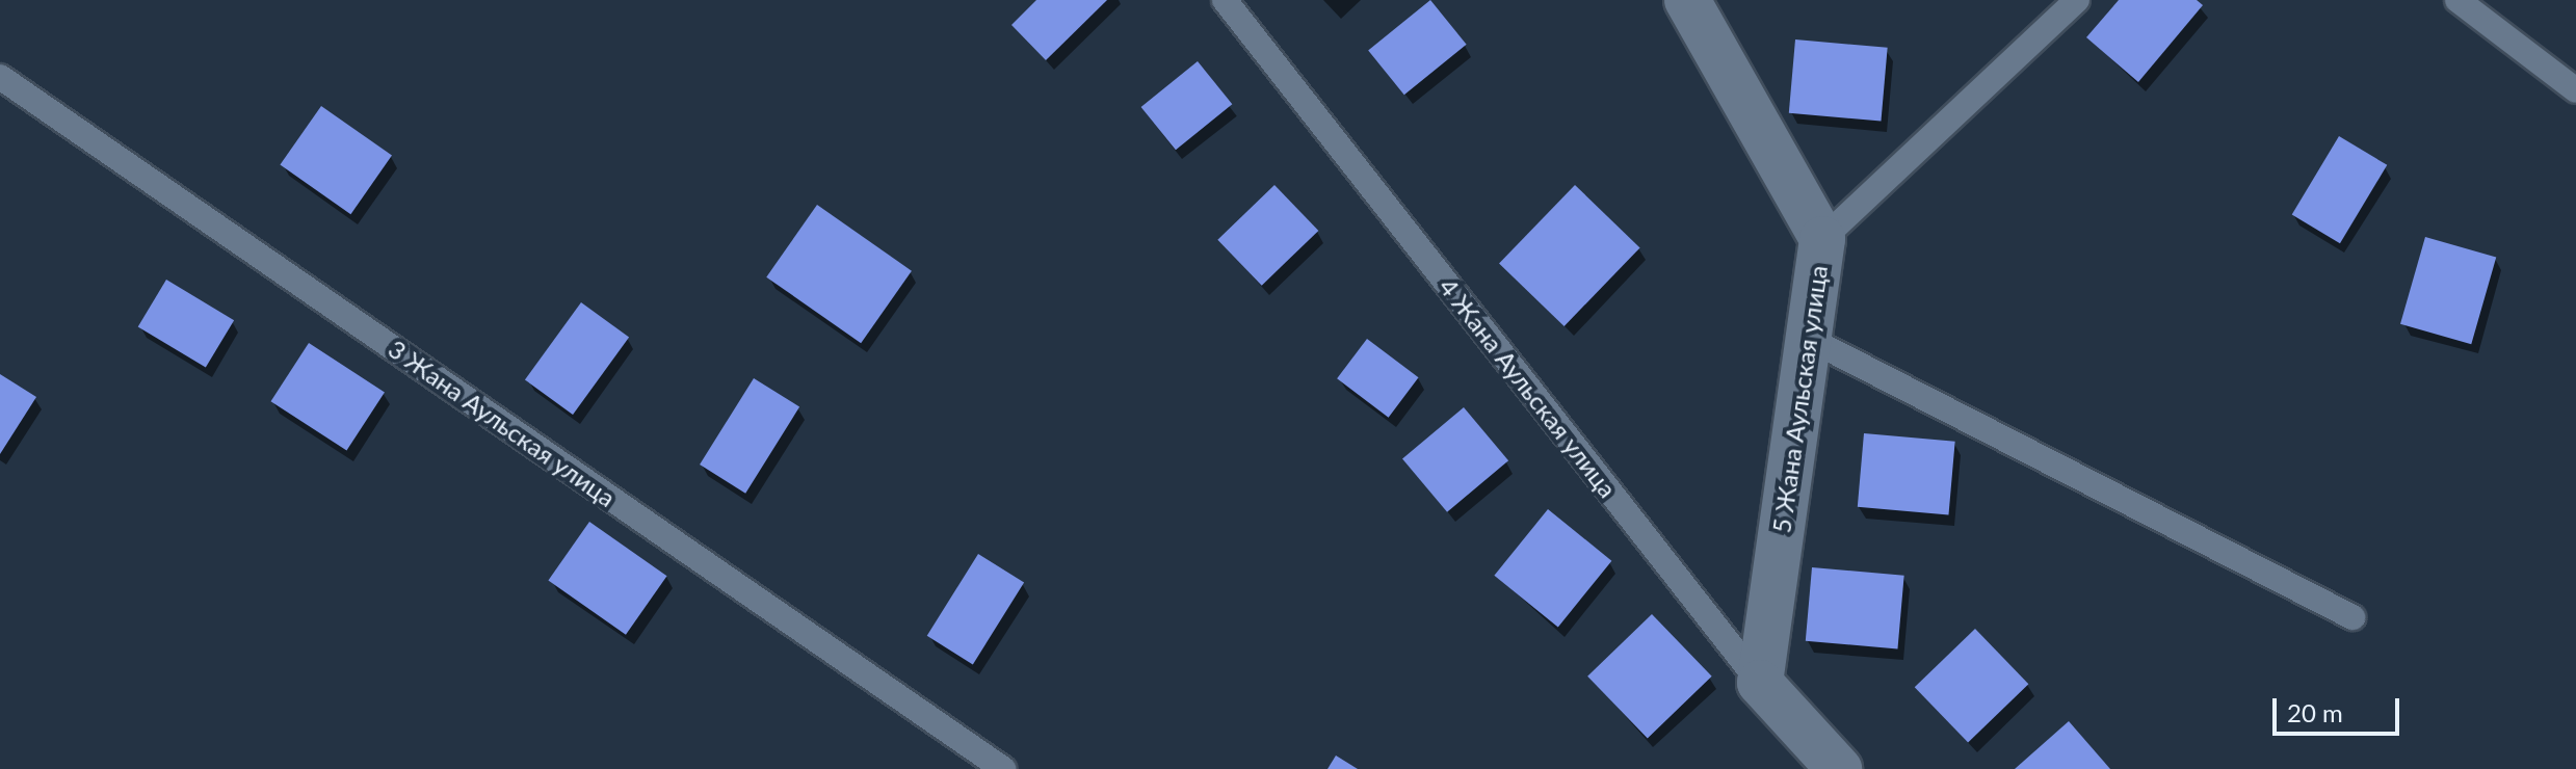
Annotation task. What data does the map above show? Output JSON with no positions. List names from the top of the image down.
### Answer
{
  "streets": {
    "street": ["4 Жана Аульская улица", "5 Жана Аульская улица"],
    "lane": ["3 Жана Аульская улица"]
  },
  "crossings": [
    ["4 Жана Аульская улица", "5 Жана Аульская улица"]
  ],
  "scale_bar": "20 m"
}
